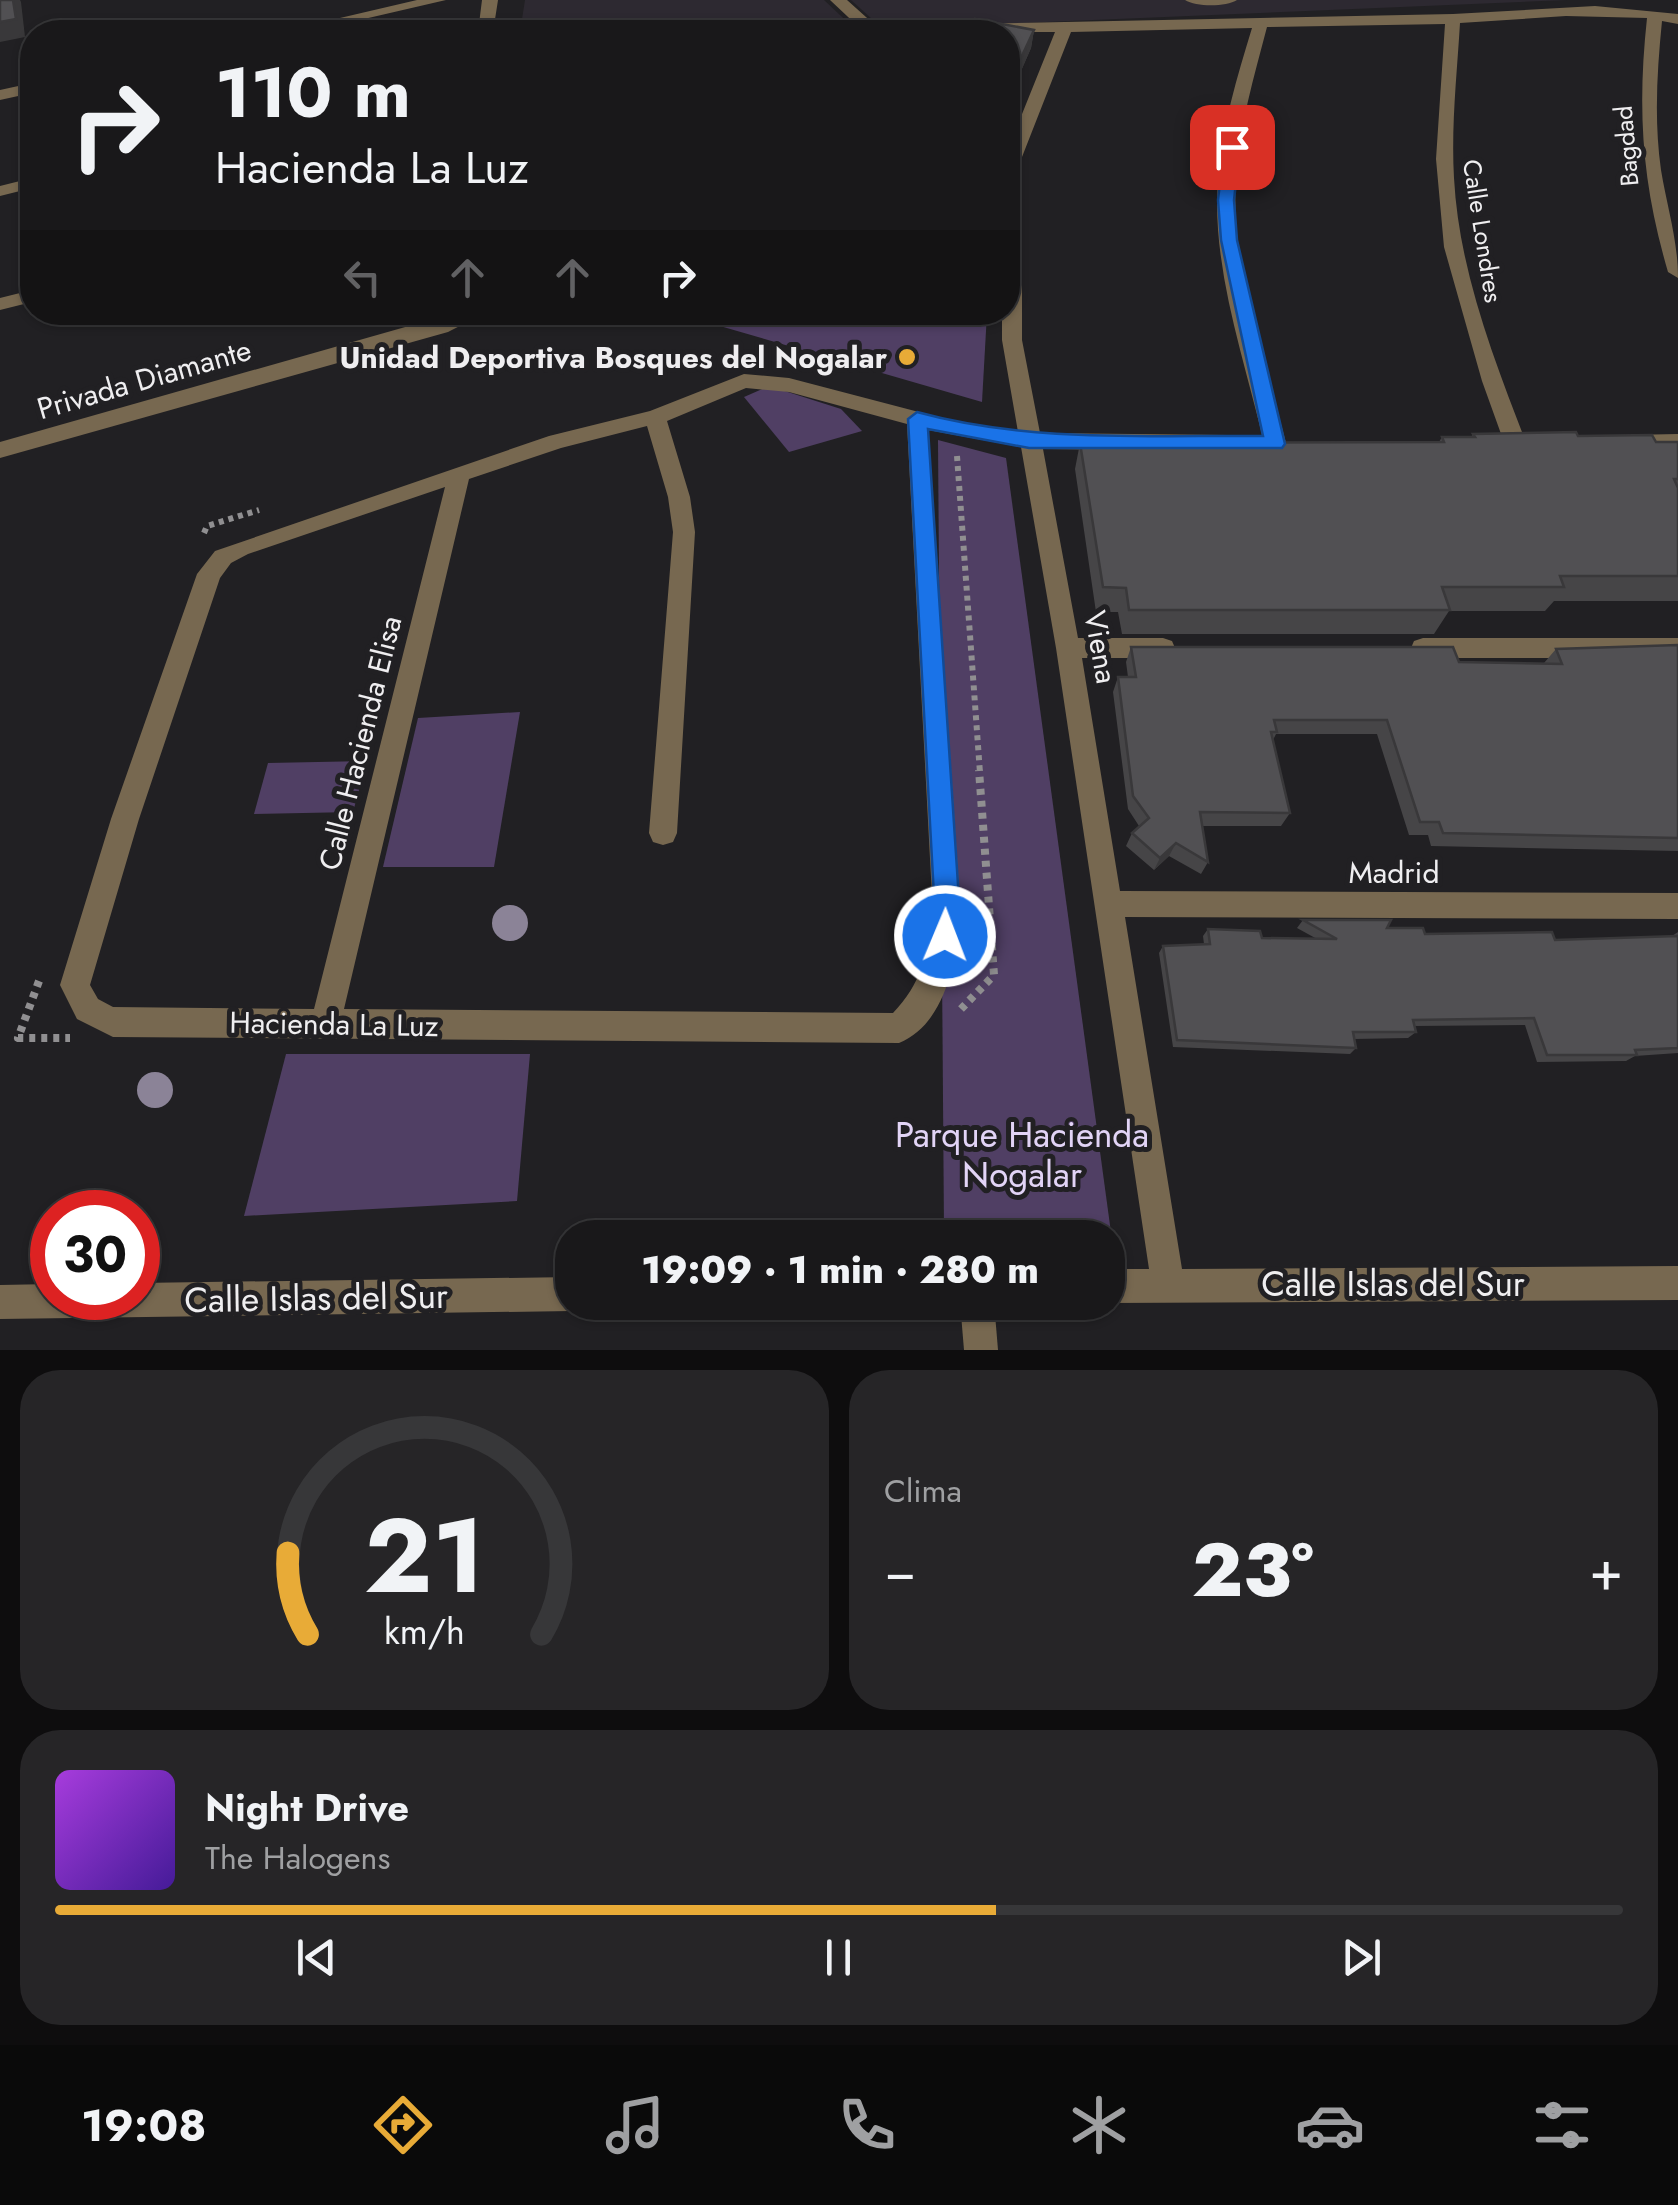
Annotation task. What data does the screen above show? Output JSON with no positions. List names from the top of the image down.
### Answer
{
  "streets": {
    "street": [
      "Bagdad",
      "Calle Londres",
      "Privada Diamante",
      "Viena",
      "Calle Hacienda Elisa",
      "Madrid",
      "Hacienda La Luz",
      "Calle Islas del Sur"
    ]
  },
  "crossings": [
    ["Viena", "Madrid"],
    ["Viena", "Hacienda La Luz"],
    ["Viena", "Calle Islas del Sur"],
    ["Calle Hacienda Elisa", "Hacienda La Luz"]
  ],
  "parks": ["Parque Hacienda Nogalar"],
  "places": ["Unidad Deportiva Bosques del Nogalar"],
  "page": {
    "turn": ["110 m", "Hacienda La Luz"],
    "limit": "30",
    "trip": "19:09 · 1 min · 280 m",
    "tile": "Clima",
    "heat": ["−", "23°", "+"],
    "song": ["Night Drive", "The Halogens"],
    "tabs": "19:08",
    "gauge": ["21", "km/h"]
  }
}
